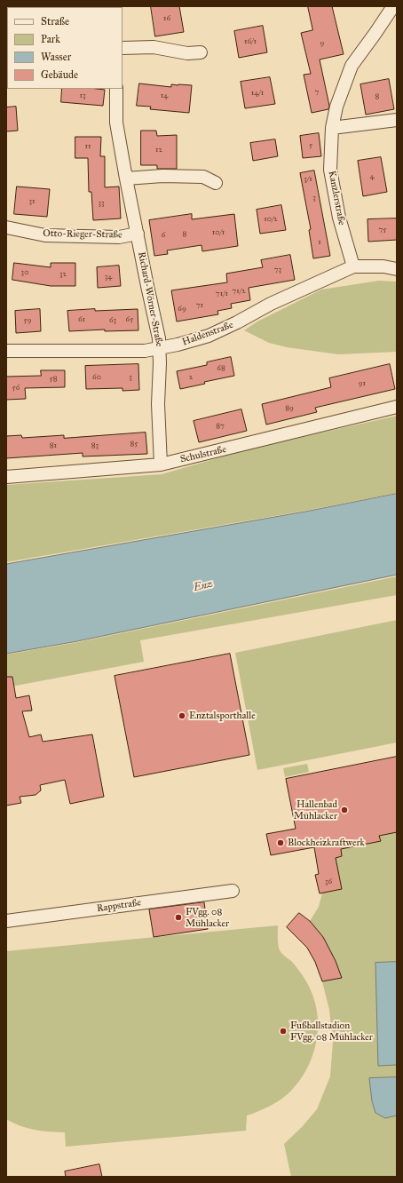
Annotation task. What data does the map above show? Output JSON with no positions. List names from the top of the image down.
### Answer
{
  "streets": {
    "street": [
      "Kanzlerstraße",
      "Otto-Rieger-Straße",
      "Richard-Wörner-Straße",
      "Haldenstraße",
      "Schulstraße",
      "Rappstraße"
    ]
  },
  "crossings": [
    ["Kanzlerstraße", "Haldenstraße"],
    ["Otto-Rieger-Straße", "Richard-Wörner-Straße"],
    ["Richard-Wörner-Straße", "Haldenstraße"],
    ["Richard-Wörner-Straße", "Schulstraße"]
  ],
  "water": ["Enz"],
  "places": [
    "Enztalsporthalle",
    "Hallenbad Mühlacker",
    "Blockheizkraftwerk",
    "FVgg. 08 Mühlacker",
    "Fußballstadion FVgg. 08 Mühlacker"
  ],
  "house_numbers": [
    "16",
    "16/1",
    "9",
    "7",
    "14/1",
    "13",
    "14",
    "8",
    "5",
    "11",
    "12",
    "4",
    "3/1",
    "3",
    "31",
    "33",
    "10/2",
    "75",
    "10/1",
    "8",
    "6",
    "1",
    "73",
    "30",
    "32",
    "34",
    "71/2",
    "71/1",
    "71",
    "69",
    "61",
    "65",
    "59",
    "63",
    "68",
    "60",
    "3",
    "2",
    "58",
    "91",
    "56",
    "89",
    "87",
    "85",
    "81",
    "83",
    "36"
  ],
  "legend": [
    "Straße",
    "Park",
    "Wasser",
    "Gebäude"
  ]
}
